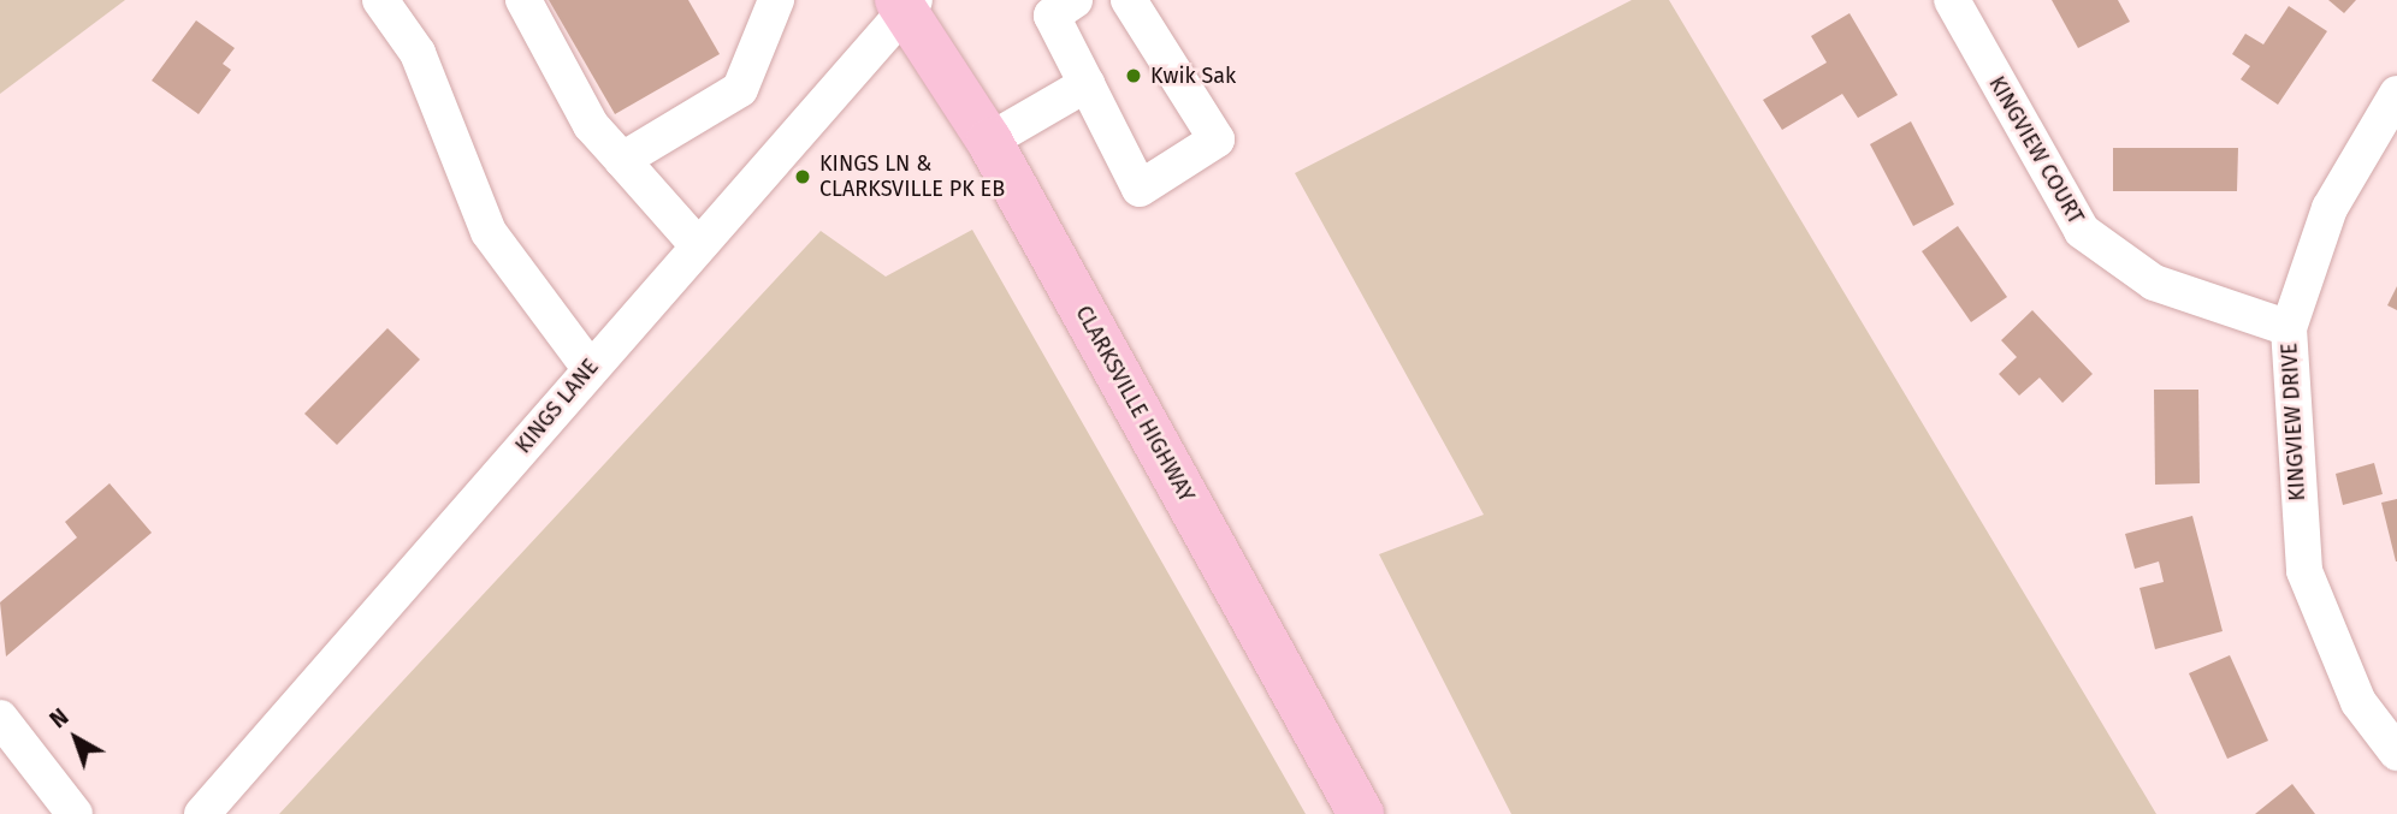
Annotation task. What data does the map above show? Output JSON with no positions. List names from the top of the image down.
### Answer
{
  "streets": {
    "main road": ["CLARKSVILLE HIGHWAY"],
    "street": ["KINGVIEW COURT", "KINGS LANE", "KINGVIEW DRIVE"]
  },
  "crossings": [
    ["KINGVIEW COURT", "KINGVIEW DRIVE"],
    ["CLARKSVILLE HIGHWAY", "KINGS LANE"]
  ],
  "places": ["Kwik Sak", "KINGS LN & CLARKSVILLE PK EB"],
  "north": "top left"
}
